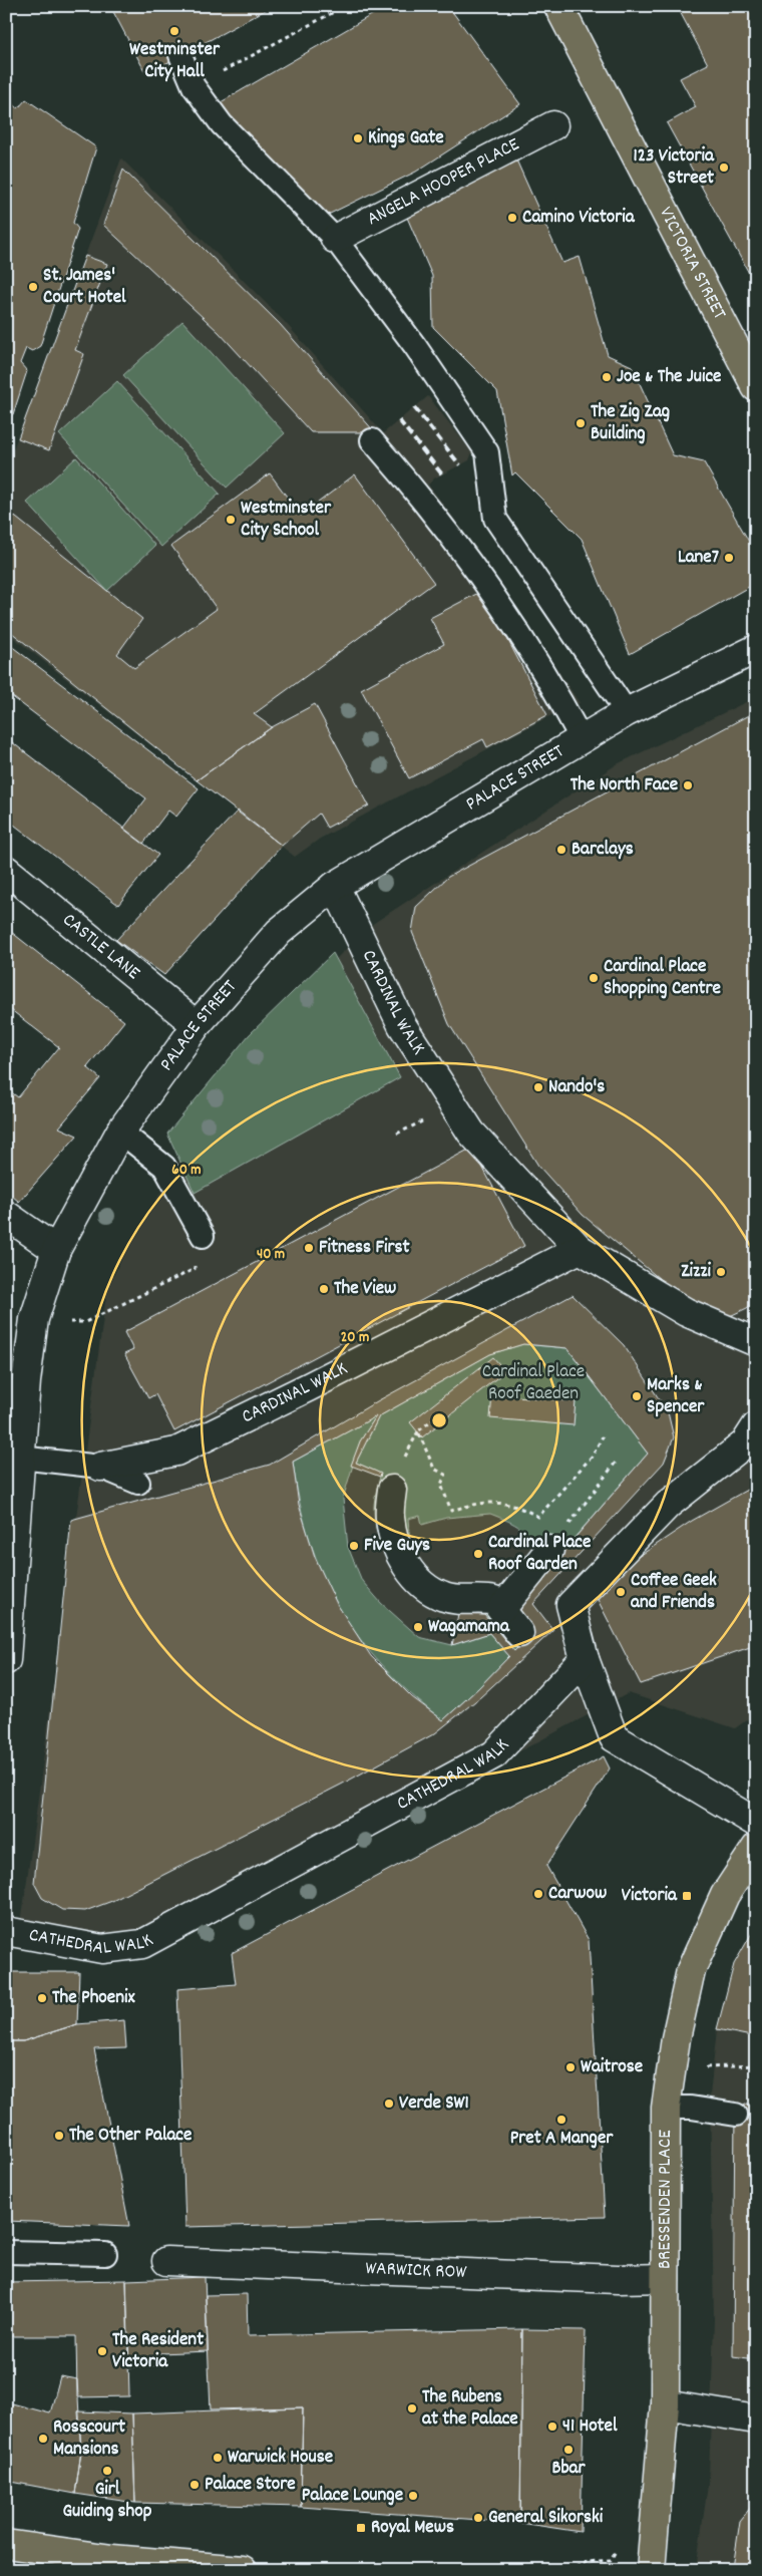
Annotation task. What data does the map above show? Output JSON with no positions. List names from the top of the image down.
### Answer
{
  "streets": {
    "main road": ["VICTORIA STREET", "BRESSENDEN PLACE"],
    "street": [
      "ANGELA HOOPER PLACE",
      "PALACE STREET",
      "CASTLE LANE",
      "CARDINAL WALK",
      "CATHEDRAL WALK",
      "WARWICK ROW"
    ]
  },
  "crossings": [
    ["PALACE STREET", "CASTLE LANE"],
    ["PALACE STREET", "CARDINAL WALK"],
    ["BRESSENDEN PLACE", "WARWICK ROW"]
  ],
  "parks": ["Cardinal Place Roof Gaeden"],
  "places": {
    "other": [
      "Westminster City Hall",
      "Kings Gate",
      "123 Victoria Street",
      "Camino Victoria",
      "St. James' Court Hotel",
      "Joe & The Juice",
      "The Zig Zag Building",
      "Westminster City School",
      "Lane7",
      "The North Face",
      "Barclays",
      "Cardinal Place Shopping Centre",
      "Nando's",
      "Fitness First",
      "Zizzi",
      "The View",
      "Marks & Spencer",
      "Five Guys",
      "Cardinal Place Roof Garden",
      "Coffee Geek and Friends",
      "Wagamama",
      "Carwow",
      "The Phoenix",
      "Waitrose",
      "Verde SW1",
      "Pret A Manger",
      "The Other Palace",
      "The Resident Victoria",
      "The Rubens at the Palace",
      "41 Hotel",
      "Rosscourt Mansions",
      "Bbar",
      "Warwick House",
      "Girl Guiding shop",
      "Palace Store",
      "Palace Lounge",
      "General Sikorski"
    ],
    "transit": ["Victoria", "Royal Mews"]
  },
  "rings": ["60 m", "40 m", "20 m"]
}
